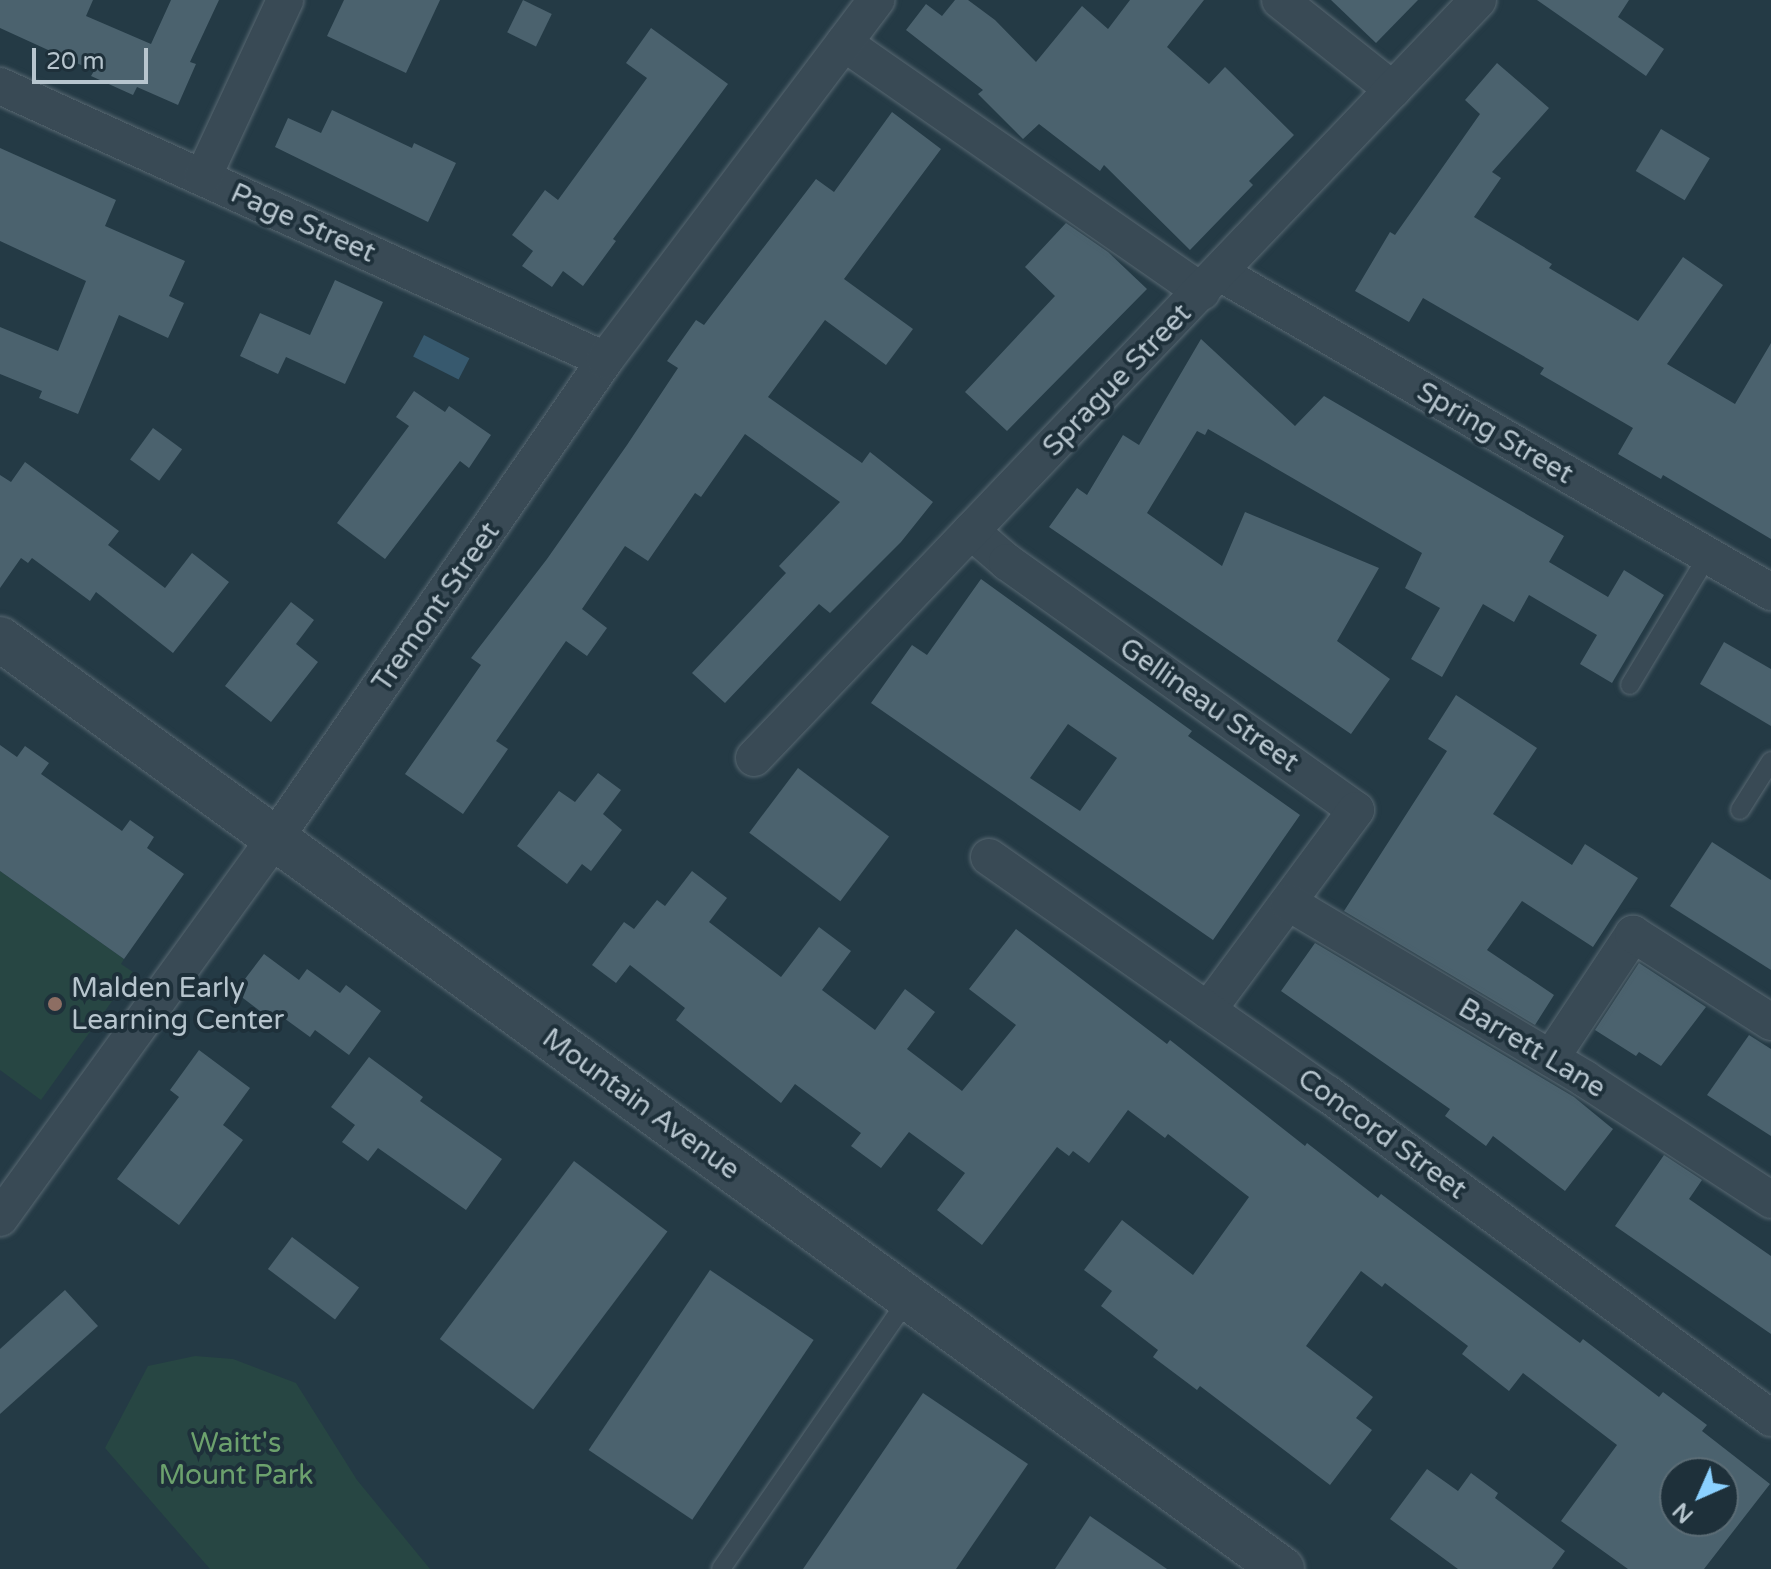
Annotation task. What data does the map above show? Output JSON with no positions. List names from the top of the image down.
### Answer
{
  "streets": {
    "street": [
      "Page Street",
      "Sprague Street",
      "Spring Street",
      "Tremont Street",
      "Gellineau Street",
      "Barrett Lane",
      "Mountain Avenue",
      "Concord Street"
    ]
  },
  "crossings": [
    ["Page Street", "Tremont Street"],
    ["Sprague Street", "Spring Street"],
    ["Sprague Street", "Gellineau Street"],
    ["Spring Street", "Tremont Street"],
    ["Tremont Street", "Mountain Avenue"],
    ["Gellineau Street", "Barrett Lane"]
  ],
  "parks": ["Waitt's Mount Park"],
  "places": ["Malden Early Learning Center"],
  "scale_bar": "20 m",
  "north": "bottom left"
}
